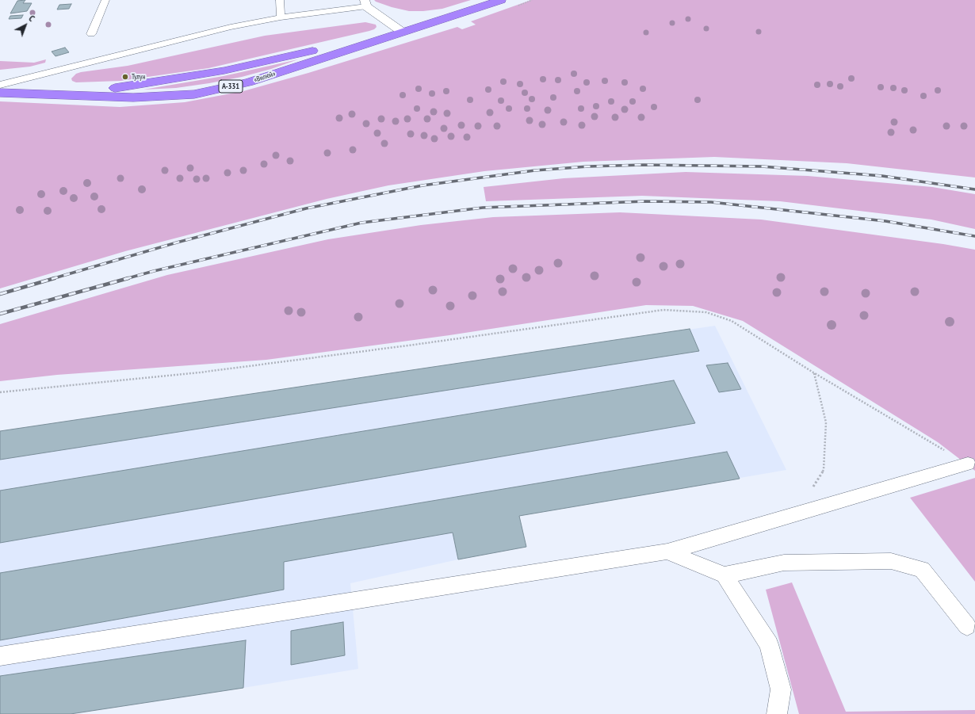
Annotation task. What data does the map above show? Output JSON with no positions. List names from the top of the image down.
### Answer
{
  "streets": {
    "highway": ["«Вилюй»", "А-331"]
  },
  "places": ["Тулун"],
  "north": "top right"
}
